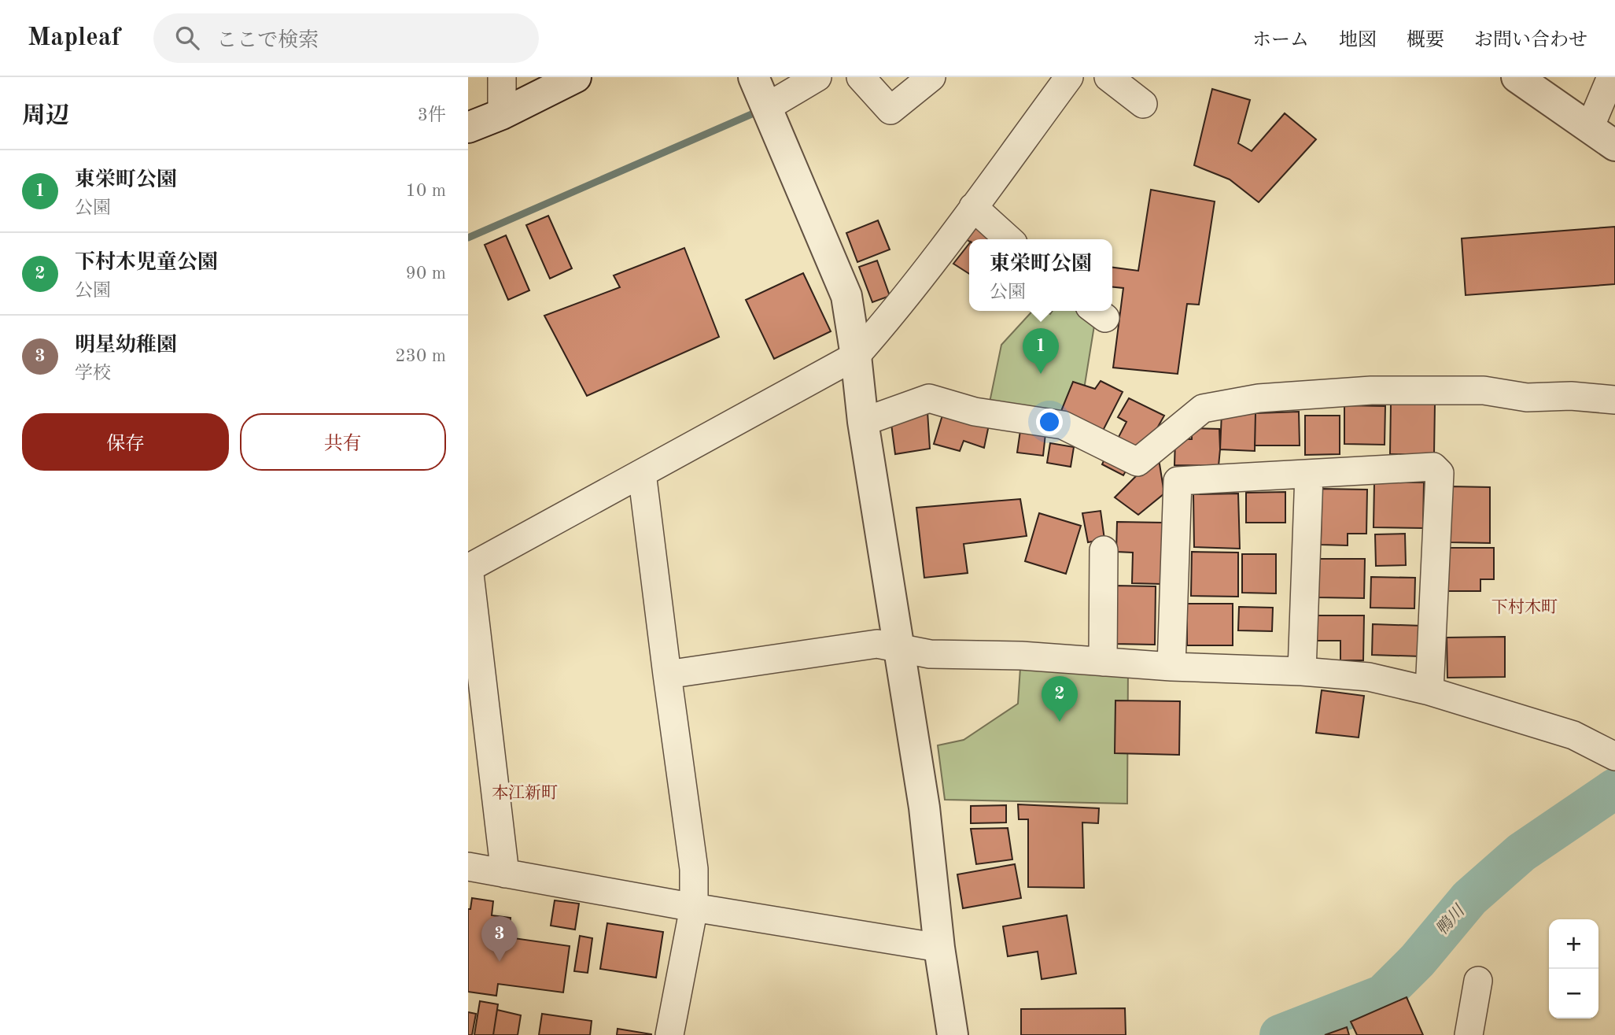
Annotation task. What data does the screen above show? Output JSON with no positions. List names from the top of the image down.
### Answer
{
  "districts": ["下村木町", "本江新町"],
  "water": ["鴨川"],
  "page": {
    "header": "Mapleaf",
    "search": "ここで検索",
    "nav": [
      "ホーム",
      "地図",
      "概要",
      "お問い合わせ"
    ],
    "heading": ["周辺", "3件"],
    "list": [
      {
        "mark": "1",
        "name": "東栄町公園",
        "note": "公園",
        "value": "10 m"
      },
      {
        "mark": "2",
        "name": "下村木児童公園",
        "note": "公園",
        "value": "90 m"
      },
      {
        "mark": "3",
        "name": "明星幼稚園",
        "note": "学校",
        "value": "230 m"
      }
    ],
    "popup": ["東栄町公園", "公園"],
    "pins": ["1", "2", "3"],
    "buttons": ["保存", "共有"],
    "map_buttons": ["+", "−"]
  }
}
